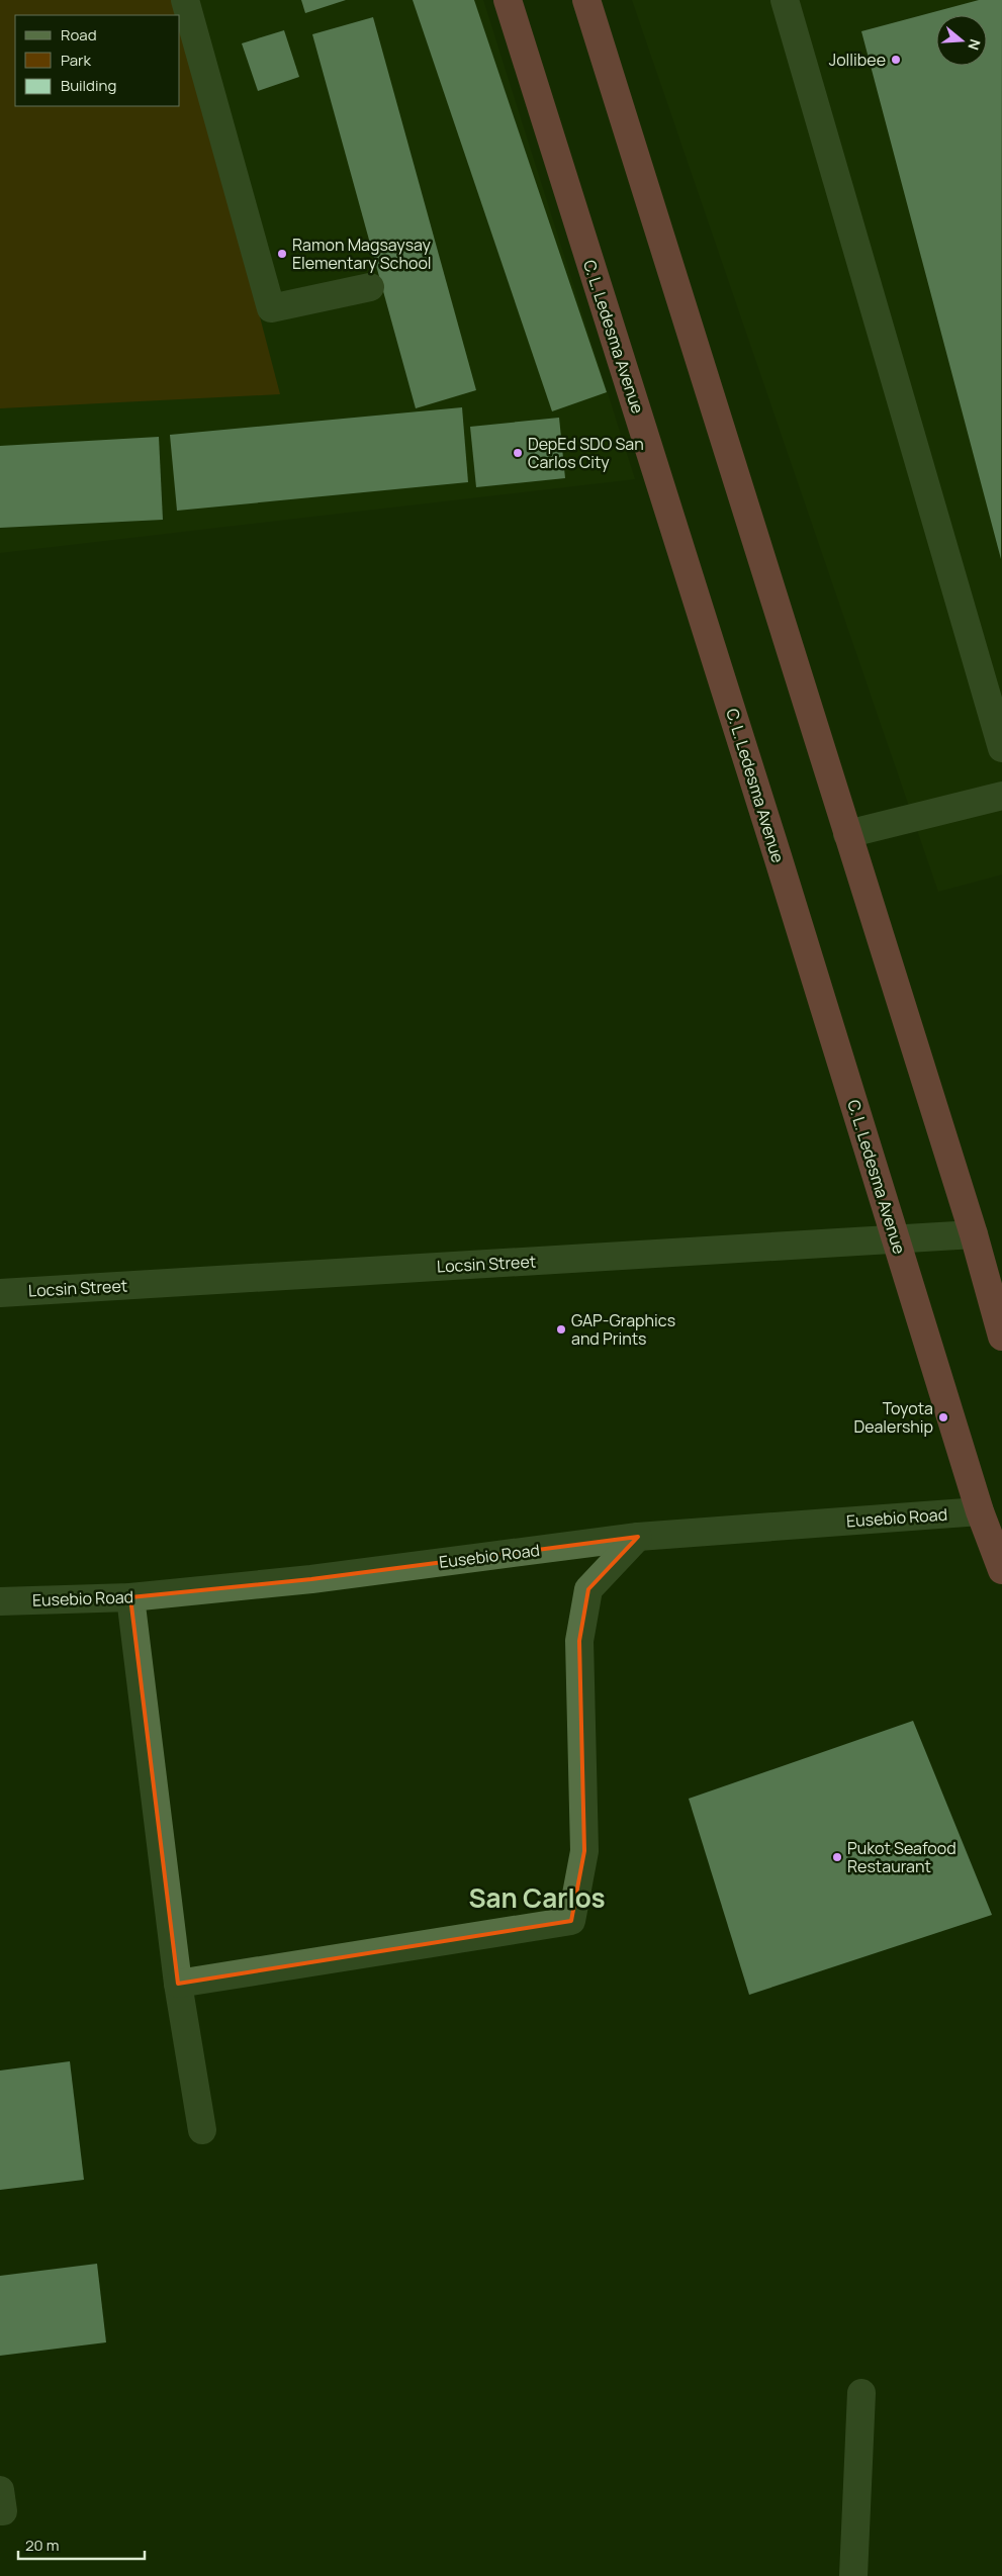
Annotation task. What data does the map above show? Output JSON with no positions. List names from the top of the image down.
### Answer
{
  "streets": {
    "highway": ["C. L. Ledesma Avenue"],
    "street": ["Locsin Street", "Eusebio Road"]
  },
  "crossings": [
    ["C. L. Ledesma Avenue", "Locsin Street"],
    ["C. L. Ledesma Avenue", "Eusebio Road"]
  ],
  "districts": ["San Carlos"],
  "places": [
    "Jollibee",
    "Ramon Magsaysay Elementary School",
    "DepEd SDO San Carlos City",
    "GAP-Graphics and Prints",
    "Toyota Dealership",
    "Pukot Seafood Restaurant"
  ],
  "legend": ["Road", "Park", "Building"],
  "scale_bar": "20 m",
  "north": "right"
}
